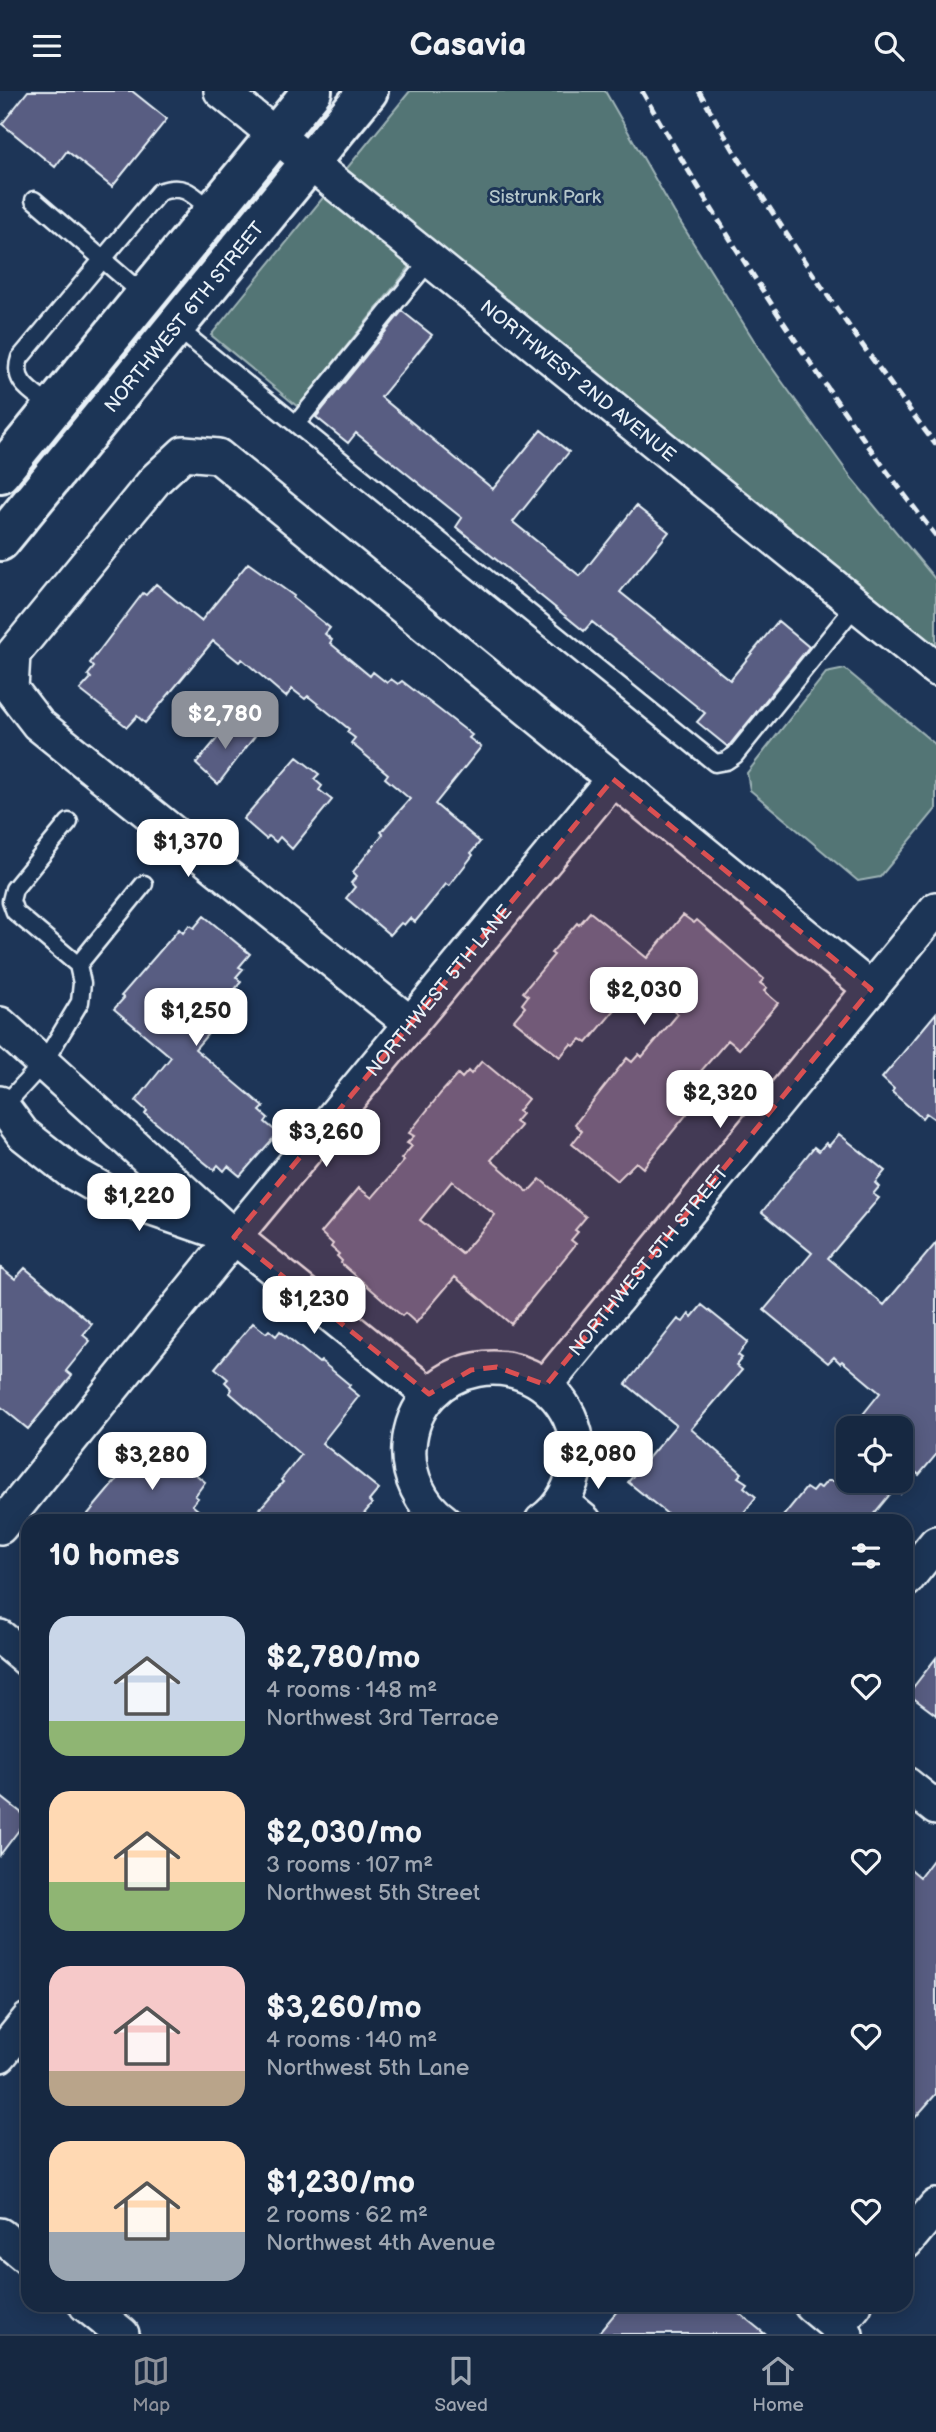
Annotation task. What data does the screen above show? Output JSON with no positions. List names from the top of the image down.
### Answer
{
  "streets": {
    "street": [
      "NORTHWEST 6TH STREET",
      "NORTHWEST 2ND AVENUE",
      "NORTHWEST 5TH LANE",
      "NORTHWEST 5TH STREET"
    ]
  },
  "crossings": [
    ["NORTHWEST 6TH STREET", "NORTHWEST 2ND AVENUE"]
  ],
  "parks": ["Sistrunk Park"],
  "page": {
    "header": "Casavia",
    "price": [
      "$2,780",
      "$1,370",
      "$2,030",
      "$1,250",
      "$2,320",
      "$3,260",
      "$1,220",
      "$1,230",
      "$2,080",
      "$3,280"
    ],
    "heading": "10 homes",
    "list": [
      {
        "name": "$2,780/mo",
        "note": "4 rooms · 148 m² · Northwest 3rd Terrace"
      },
      {
        "name": "$2,030/mo",
        "note": "3 rooms · 107 m² · Northwest 5th Street"
      },
      {
        "name": "$3,260/mo",
        "note": "4 rooms · 140 m² · Northwest 5th Lane"
      },
      {
        "name": "$1,230/mo",
        "note": "2 rooms · 62 m² · Northwest 4th Avenue"
      }
    ],
    "tabs": ["Map", "Saved", "Home"]
  }
}
